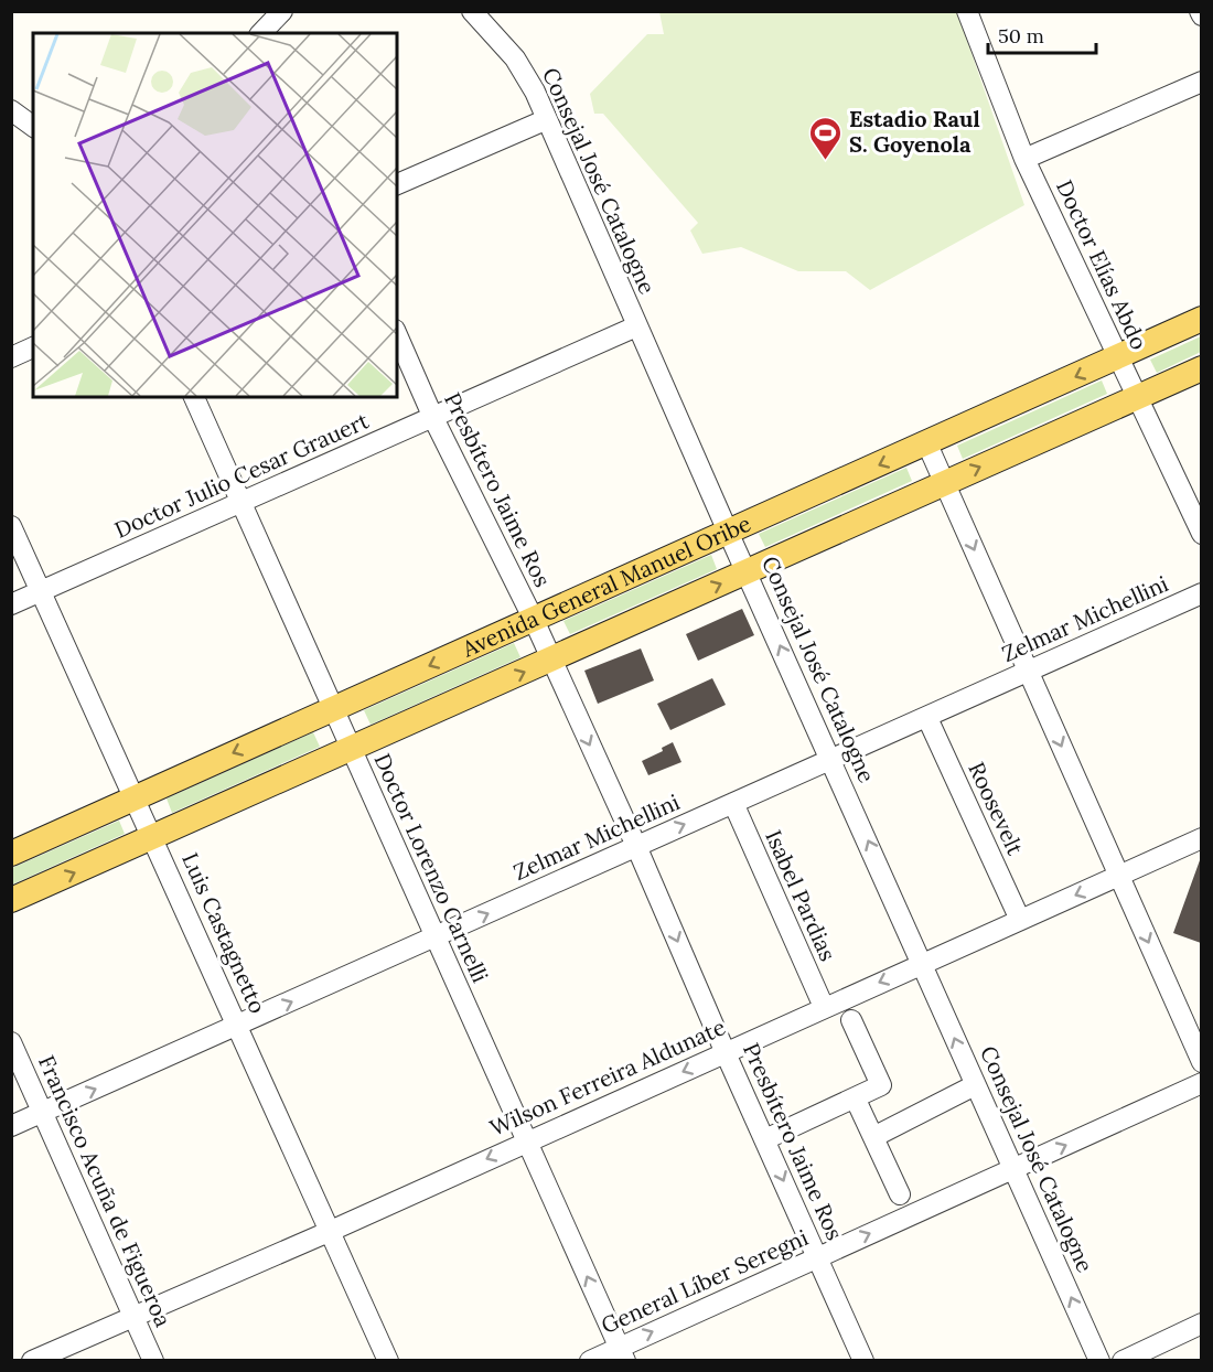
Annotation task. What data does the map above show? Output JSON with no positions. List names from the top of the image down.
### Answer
{
  "streets": {
    "main road": ["Avenida General Manuel Oribe"],
    "street": [
      "Consejal José Catalogne",
      "Doctor Elías Abdo",
      "Doctor Julio Cesar Grauert",
      "Presbítero Jaime Ros",
      "Zelmar Michellini",
      "Roosevelt",
      "Doctor Lorenzo Carnelli",
      "Isabel Pardias",
      "Luis Castagnetto",
      "Wilson Ferreira Aldunate",
      "Francisco Acuña de Figueroa",
      "General Líber Seregni"
    ]
  },
  "crossings": [
    ["Consejal José Catalogne", "Doctor Julio Cesar Grauert"],
    ["Consejal José Catalogne", "Avenida General Manuel Oribe"],
    ["Consejal José Catalogne", "Zelmar Michellini"],
    ["Consejal José Catalogne", "Wilson Ferreira Aldunate"],
    ["Consejal José Catalogne", "General Líber Seregni"],
    ["Doctor Elías Abdo", "Avenida General Manuel Oribe"],
    ["Doctor Julio Cesar Grauert", "Presbítero Jaime Ros"],
    ["Doctor Julio Cesar Grauert", "Doctor Lorenzo Carnelli"],
    ["Doctor Julio Cesar Grauert", "Luis Castagnetto"],
    ["Presbítero Jaime Ros", "Avenida General Manuel Oribe"],
    ["Presbítero Jaime Ros", "Zelmar Michellini"],
    ["Presbítero Jaime Ros", "Wilson Ferreira Aldunate"],
    ["Presbítero Jaime Ros", "General Líber Seregni"],
    ["Avenida General Manuel Oribe", "Doctor Lorenzo Carnelli"],
    ["Avenida General Manuel Oribe", "Luis Castagnetto"],
    ["Zelmar Michellini", "Roosevelt"],
    ["Zelmar Michellini", "Doctor Lorenzo Carnelli"],
    ["Zelmar Michellini", "Isabel Pardias"],
    ["Zelmar Michellini", "Luis Castagnetto"],
    ["Zelmar Michellini", "Francisco Acuña de Figueroa"],
    ["Roosevelt", "Wilson Ferreira Aldunate"],
    ["Doctor Lorenzo Carnelli", "Wilson Ferreira Aldunate"],
    ["Doctor Lorenzo Carnelli", "General Líber Seregni"],
    ["Isabel Pardias", "Wilson Ferreira Aldunate"],
    ["Luis Castagnetto", "Wilson Ferreira Aldunate"],
    ["Wilson Ferreira Aldunate", "Francisco Acuña de Figueroa"]
  ],
  "one_way": [
    "Consejal José Catalogne",
    "Presbítero Jaime Ros",
    "Zelmar Michellini",
    "Wilson Ferreira Aldunate"
  ],
  "places": {
    "sports": ["Estadio Raul S. Goyenola"]
  },
  "scale_bar": "50 m"
}
